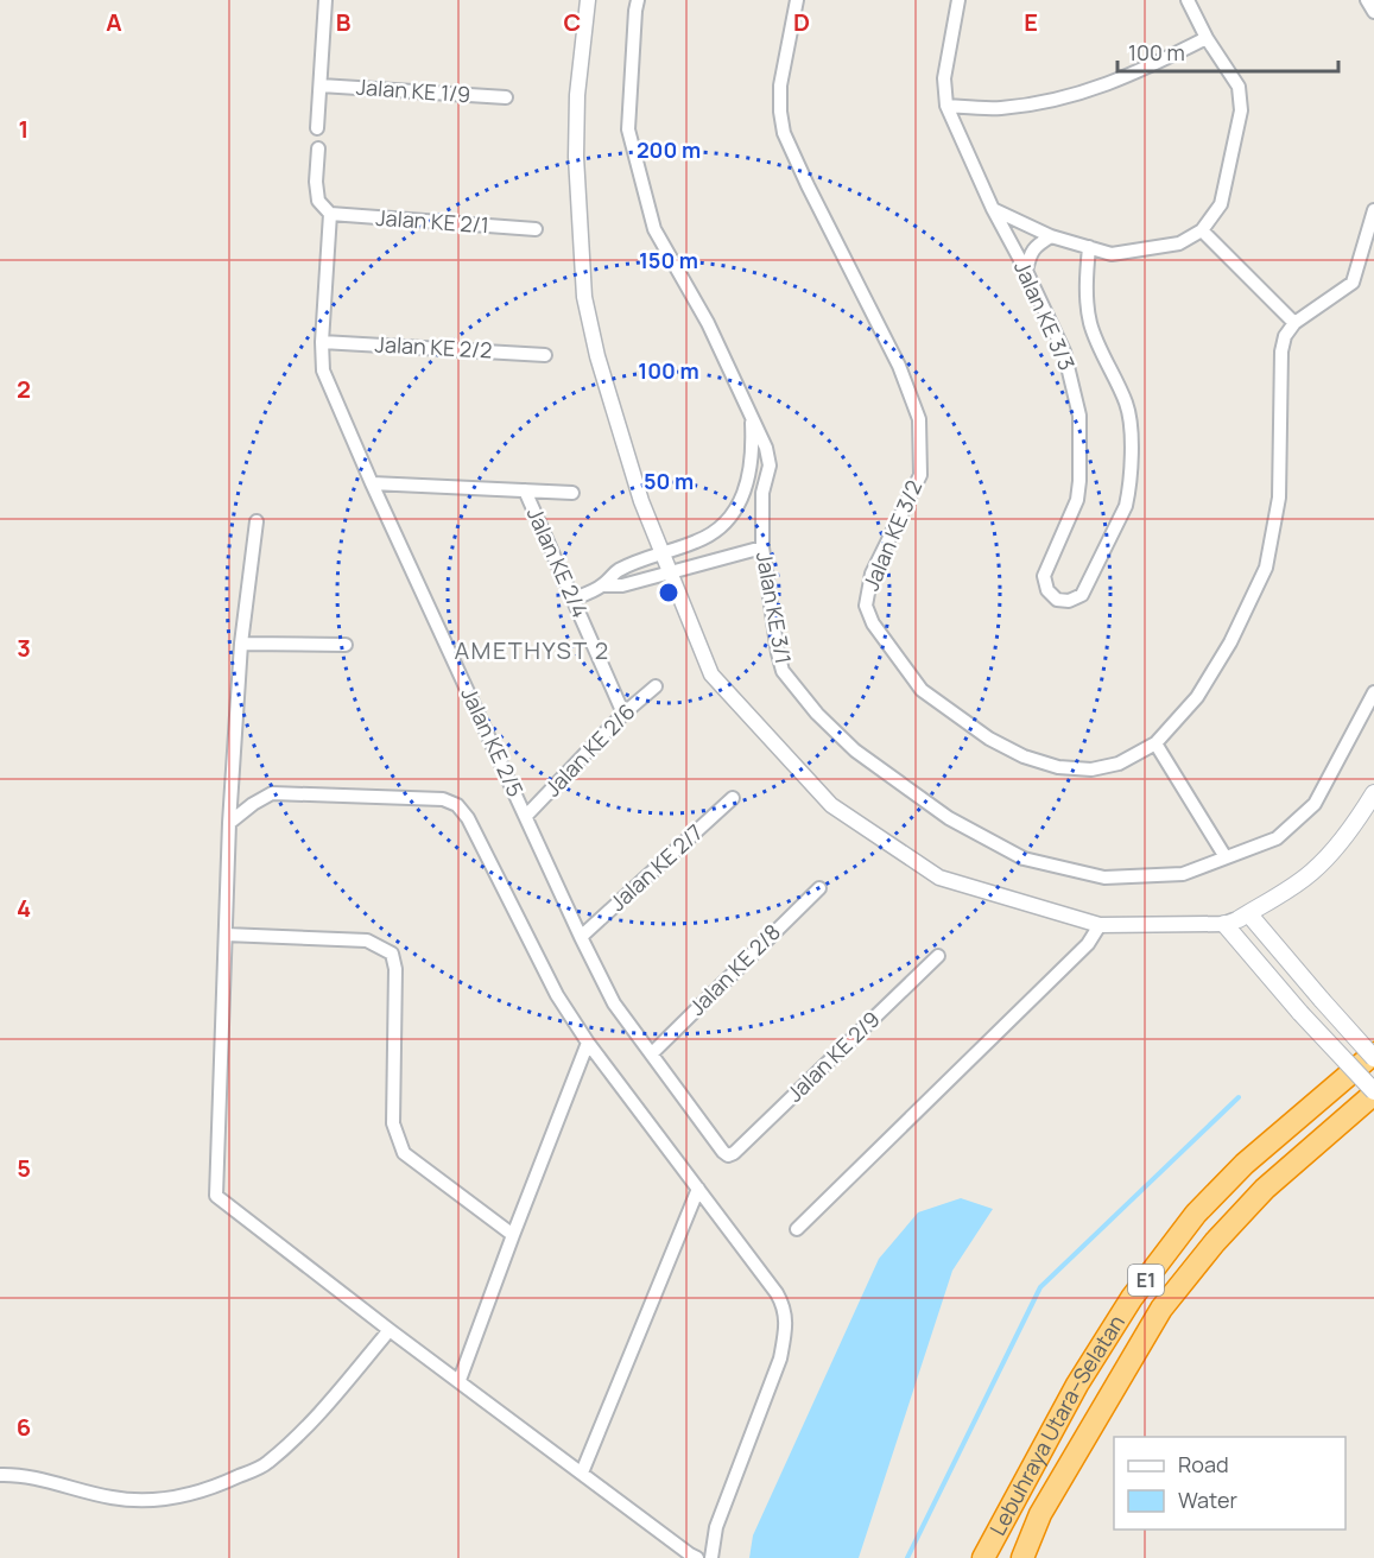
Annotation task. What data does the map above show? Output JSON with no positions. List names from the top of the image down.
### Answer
{
  "streets": {
    "highway": ["E1", "Lebuhraya Utara–Selatan"],
    "street": [
      "Jalan KE 1/9",
      "Jalan KE 2/1",
      "Jalan KE 3/3",
      "Jalan KE 2/2",
      "Jalan KE 3/2",
      "Jalan KE 2/4",
      "Jalan KE 3/1",
      "Jalan KE 2/5",
      "Jalan KE 2/6",
      "Jalan KE 2/7",
      "Jalan KE 2/8",
      "Jalan KE 2/9"
    ]
  },
  "crossings": [
    ["Jalan KE 2/1", "Jalan KE 2/5"],
    ["Jalan KE 2/2", "Jalan KE 2/5"],
    ["Jalan KE 2/4", "Jalan KE 2/6"],
    ["Jalan KE 2/5", "Jalan KE 2/6"],
    ["Jalan KE 2/5", "Jalan KE 2/7"],
    ["Jalan KE 2/5", "Jalan KE 2/8"],
    ["Jalan KE 2/5", "Jalan KE 2/9"]
  ],
  "districts": ["AMETHYST 2"],
  "legend": ["Road", "Water"],
  "scale_bar": "100 m",
  "grid": {
    "columns": [
      "A",
      "B",
      "C",
      "D",
      "E"
    ],
    "rows": [
      "1",
      "2",
      "3",
      "4",
      "5",
      "6"
    ]
  },
  "rings": [
    "200 m",
    "150 m",
    "100 m",
    "50 m"
  ]
}
